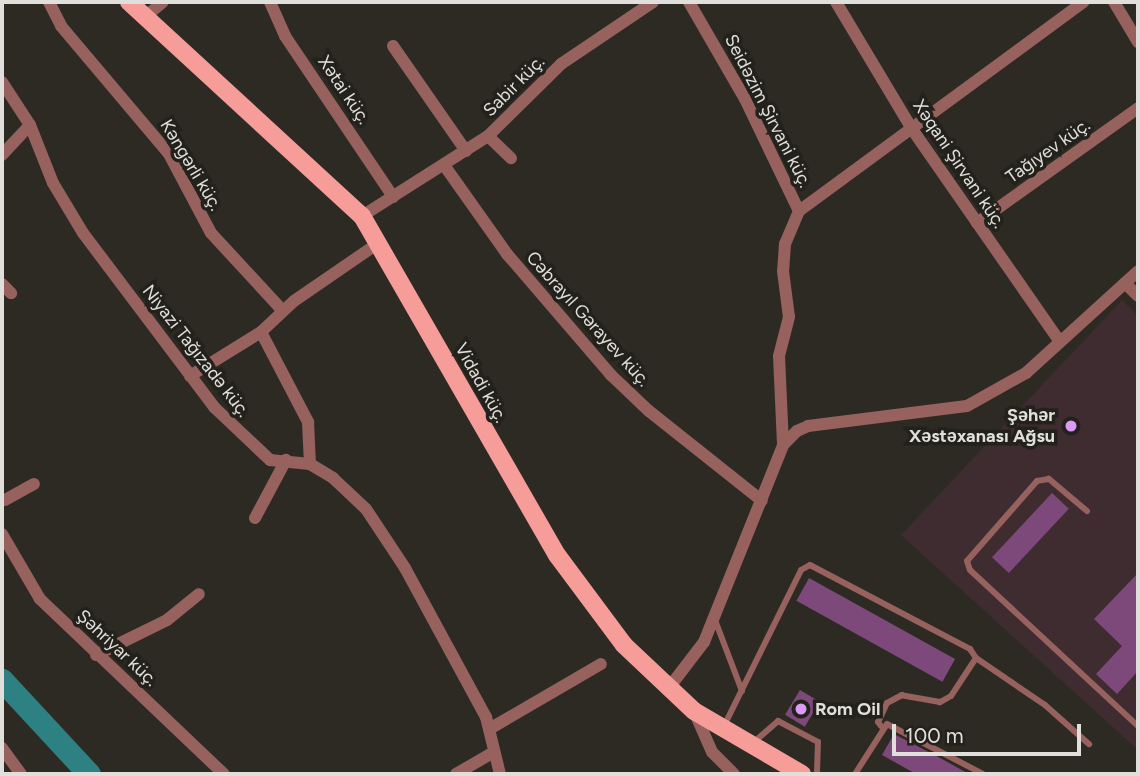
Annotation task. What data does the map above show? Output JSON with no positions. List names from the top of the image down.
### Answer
{
  "streets": {
    "main road": ["Vidadi küç."],
    "street": [
      "Sabir küç.",
      "Xətai küç.",
      "Seidəzim Şirvani küç.",
      "Tağıyev küç.",
      "Xəqani Şirvani küç.",
      "Kəngərli küç.",
      "Cəbrayıl Gərayev küç.",
      "Niyazi Tağızadə küç.",
      "Şəhriyar küç."
    ]
  },
  "crossings": [
    ["Sabir küç.", "Xətai küç."],
    ["Sabir küç.", "Cəbrayıl Gərayev küç."],
    ["Sabir küç.", "Vidadi küç."],
    ["Tağıyev küç.", "Xəqani Şirvani küç."]
  ],
  "places": ["Şəhər Xəstəxanası Ağsu", "Rom Oil"],
  "scale_bar": "100 m"
}
